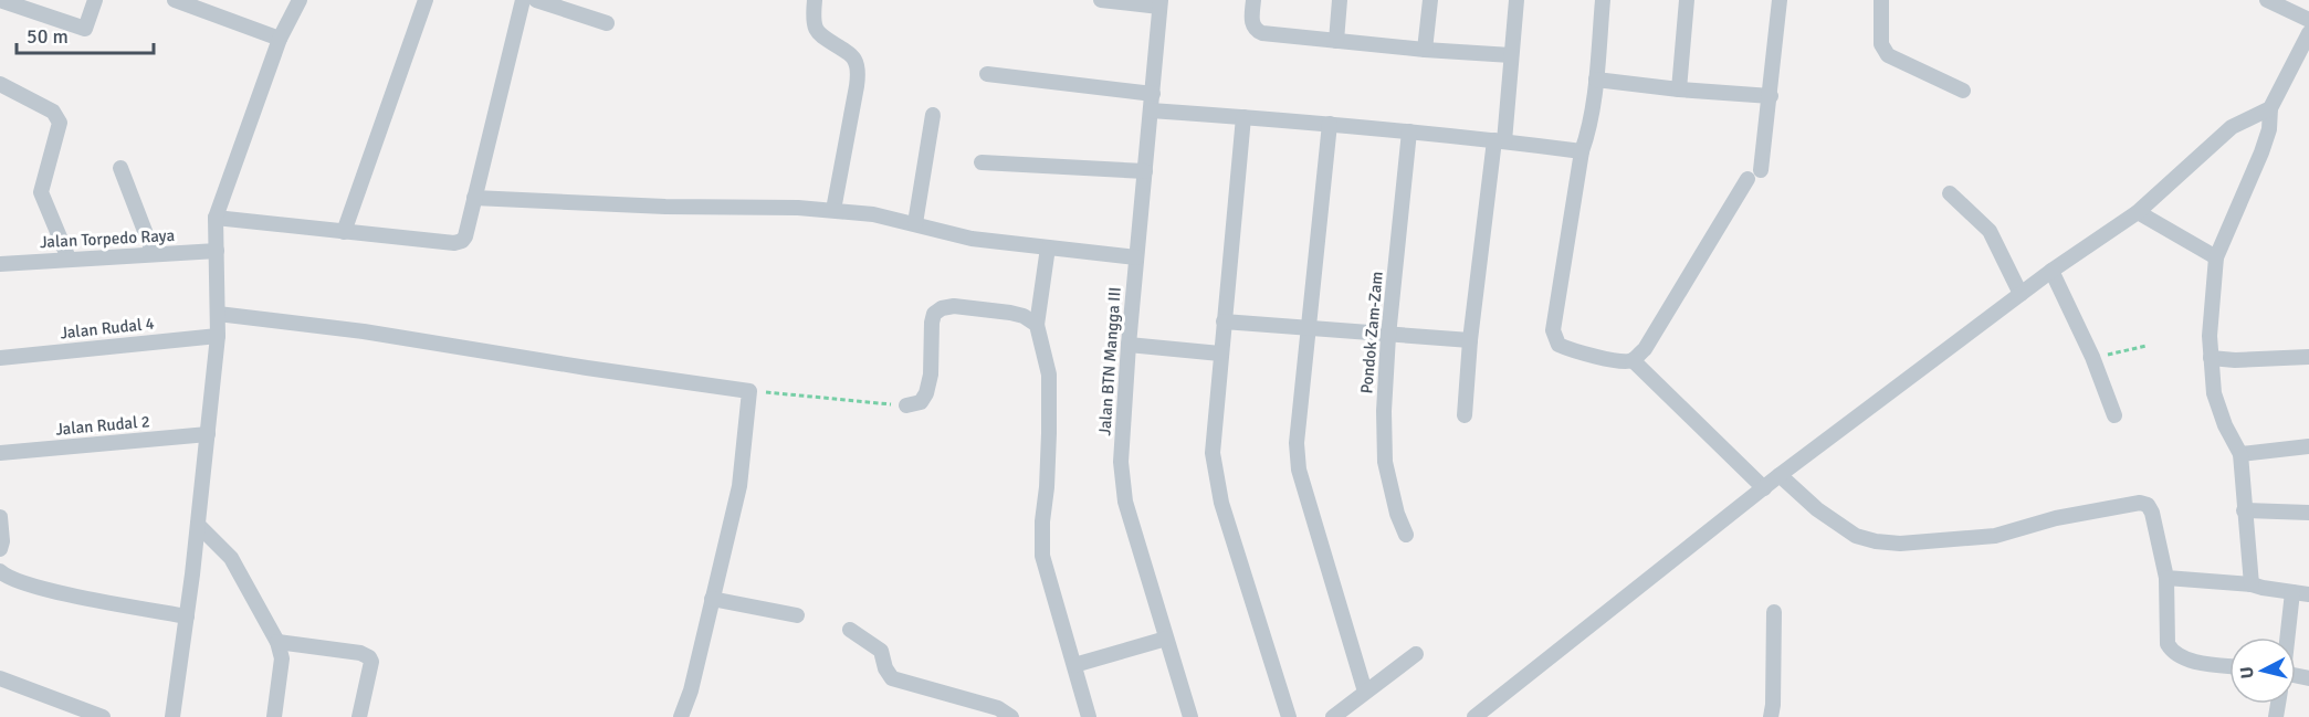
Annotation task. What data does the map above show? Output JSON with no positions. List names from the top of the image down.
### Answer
{
  "streets": {
    "street": [
      "Jalan Torpedo Raya",
      "Jalan Rudal 4",
      "Pondok Zam-Zam",
      "Jalan BTN Mangga III",
      "Jalan Rudal 2"
    ]
  },
  "scale_bar": "50 m",
  "north": "left"
}
